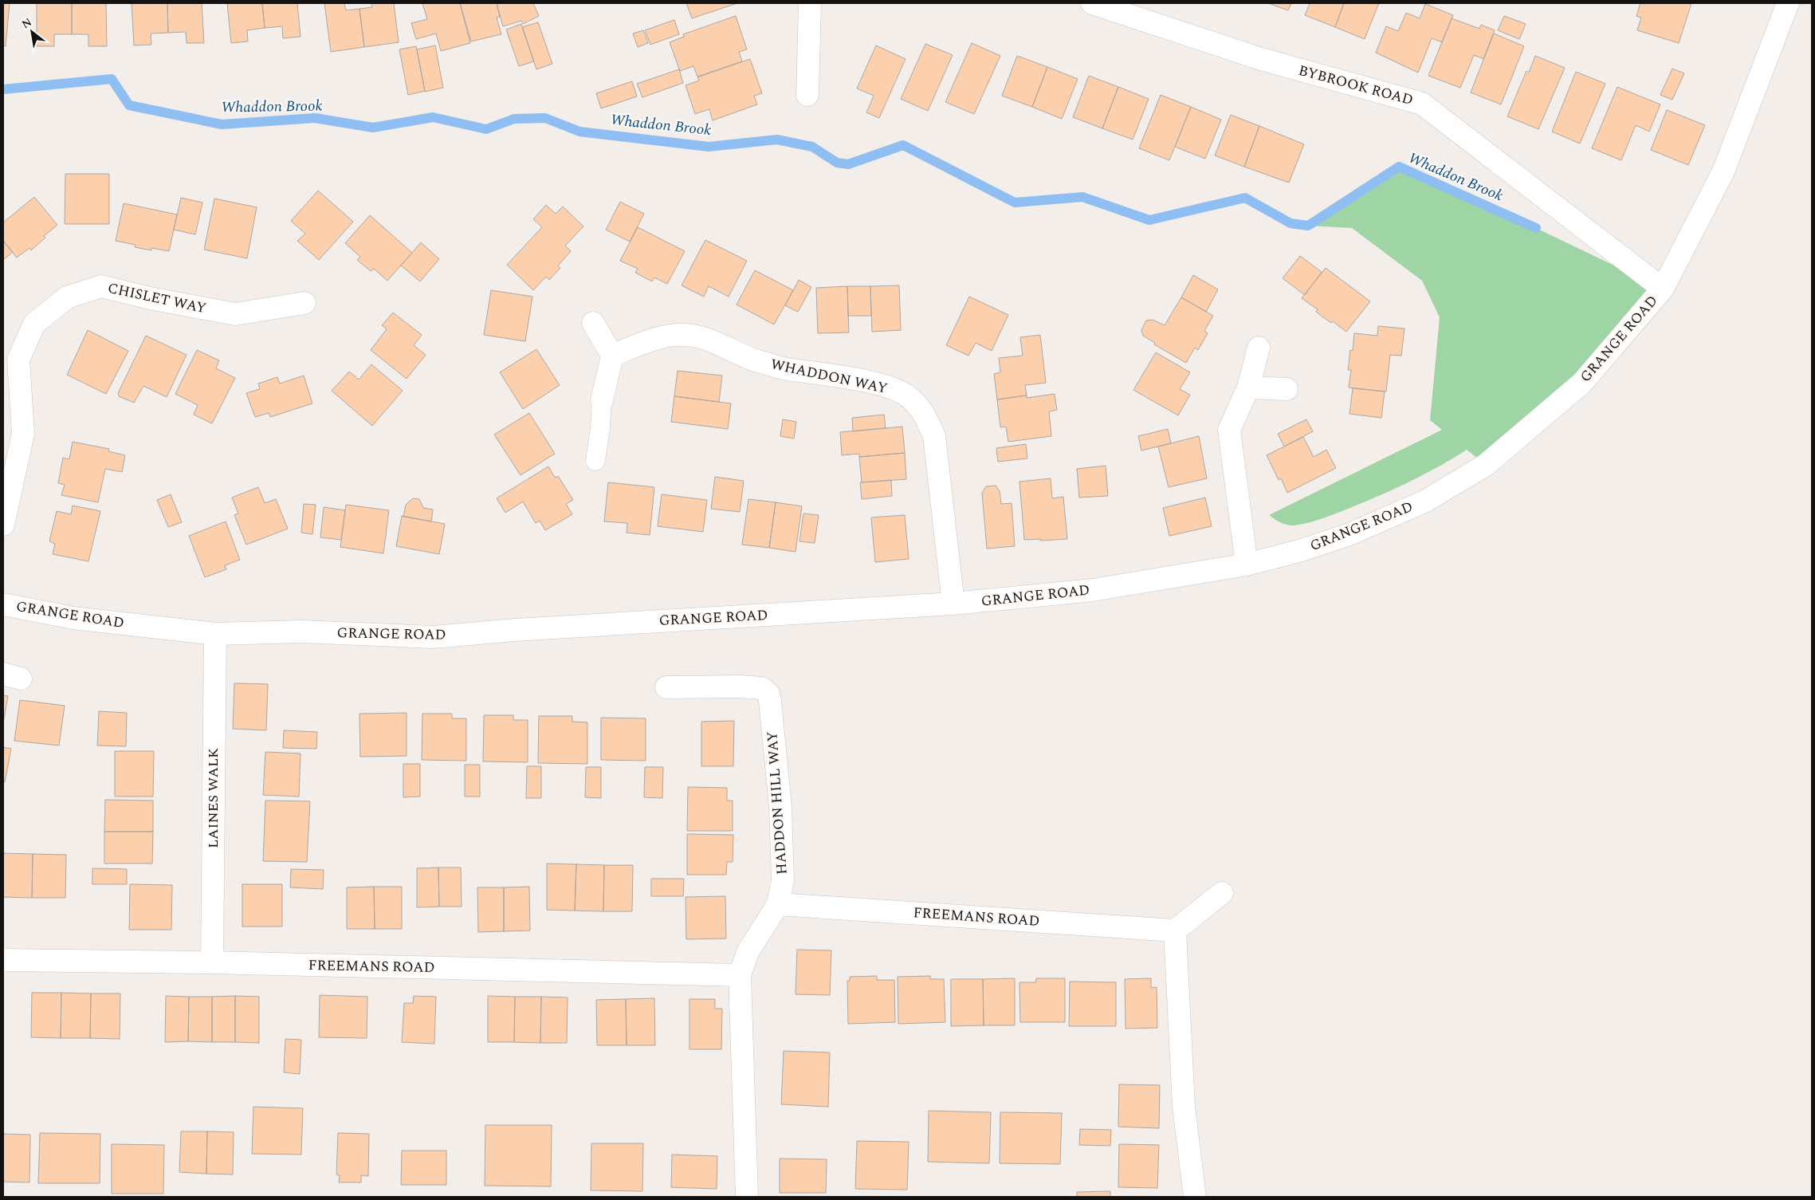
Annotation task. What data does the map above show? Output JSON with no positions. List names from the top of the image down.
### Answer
{
  "streets": {
    "street": [
      "BYBROOK ROAD",
      "CHISLET WAY",
      "GRANGE ROAD",
      "WHADDON WAY",
      "LAINES WALK",
      "HADDON HILL WAY",
      "FREEMANS ROAD"
    ]
  },
  "crossings": [
    ["BYBROOK ROAD", "GRANGE ROAD"],
    ["GRANGE ROAD", "WHADDON WAY"],
    ["GRANGE ROAD", "LAINES WALK"],
    ["LAINES WALK", "FREEMANS ROAD"],
    ["HADDON HILL WAY", "FREEMANS ROAD"]
  ],
  "water": ["Whaddon Brook"],
  "north": "top left"
}
